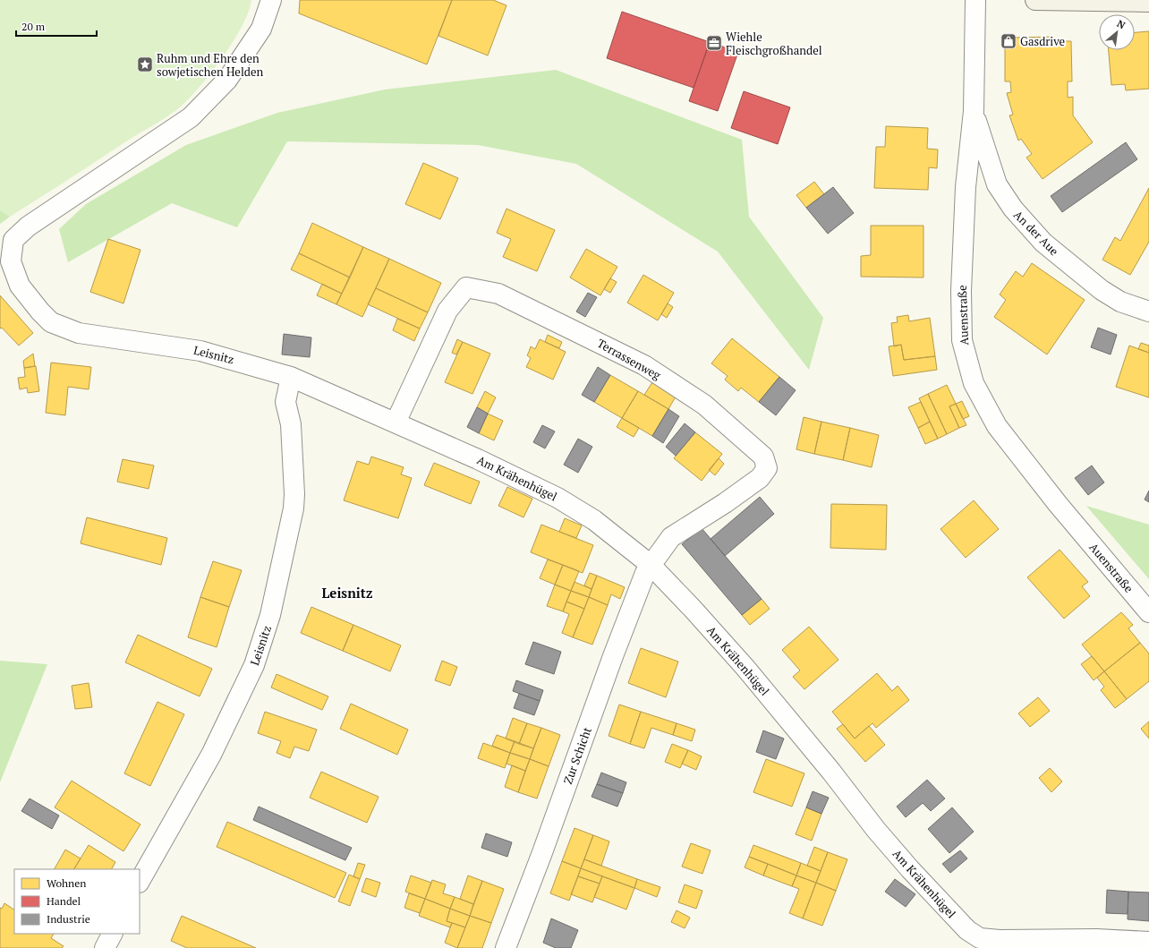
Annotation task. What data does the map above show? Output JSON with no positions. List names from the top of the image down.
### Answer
{
  "streets": {
    "street": [
      "An der Aue",
      "Auenstraße",
      "Leisnitz",
      "Terrassenweg",
      "Am Krähenhügel",
      "Zur Schicht"
    ]
  },
  "crossings": [
    ["An der Aue", "Auenstraße"],
    ["Leisnitz", "Am Krähenhügel"],
    ["Terrassenweg", "Am Krähenhügel"],
    ["Terrassenweg", "Zur Schicht"],
    ["Am Krähenhügel", "Zur Schicht"]
  ],
  "districts": ["Leisnitz"],
  "places": {
    "shop": ["Gasdrive"],
    "office": ["Wiehle Fleischgroßhandel"],
    "place": ["Ruhm und Ehre den sowjetischen Helden"]
  },
  "legend": ["Wohnen", "Handel", "Industrie"],
  "scale_bar": "20 m",
  "north": "top right"
}
